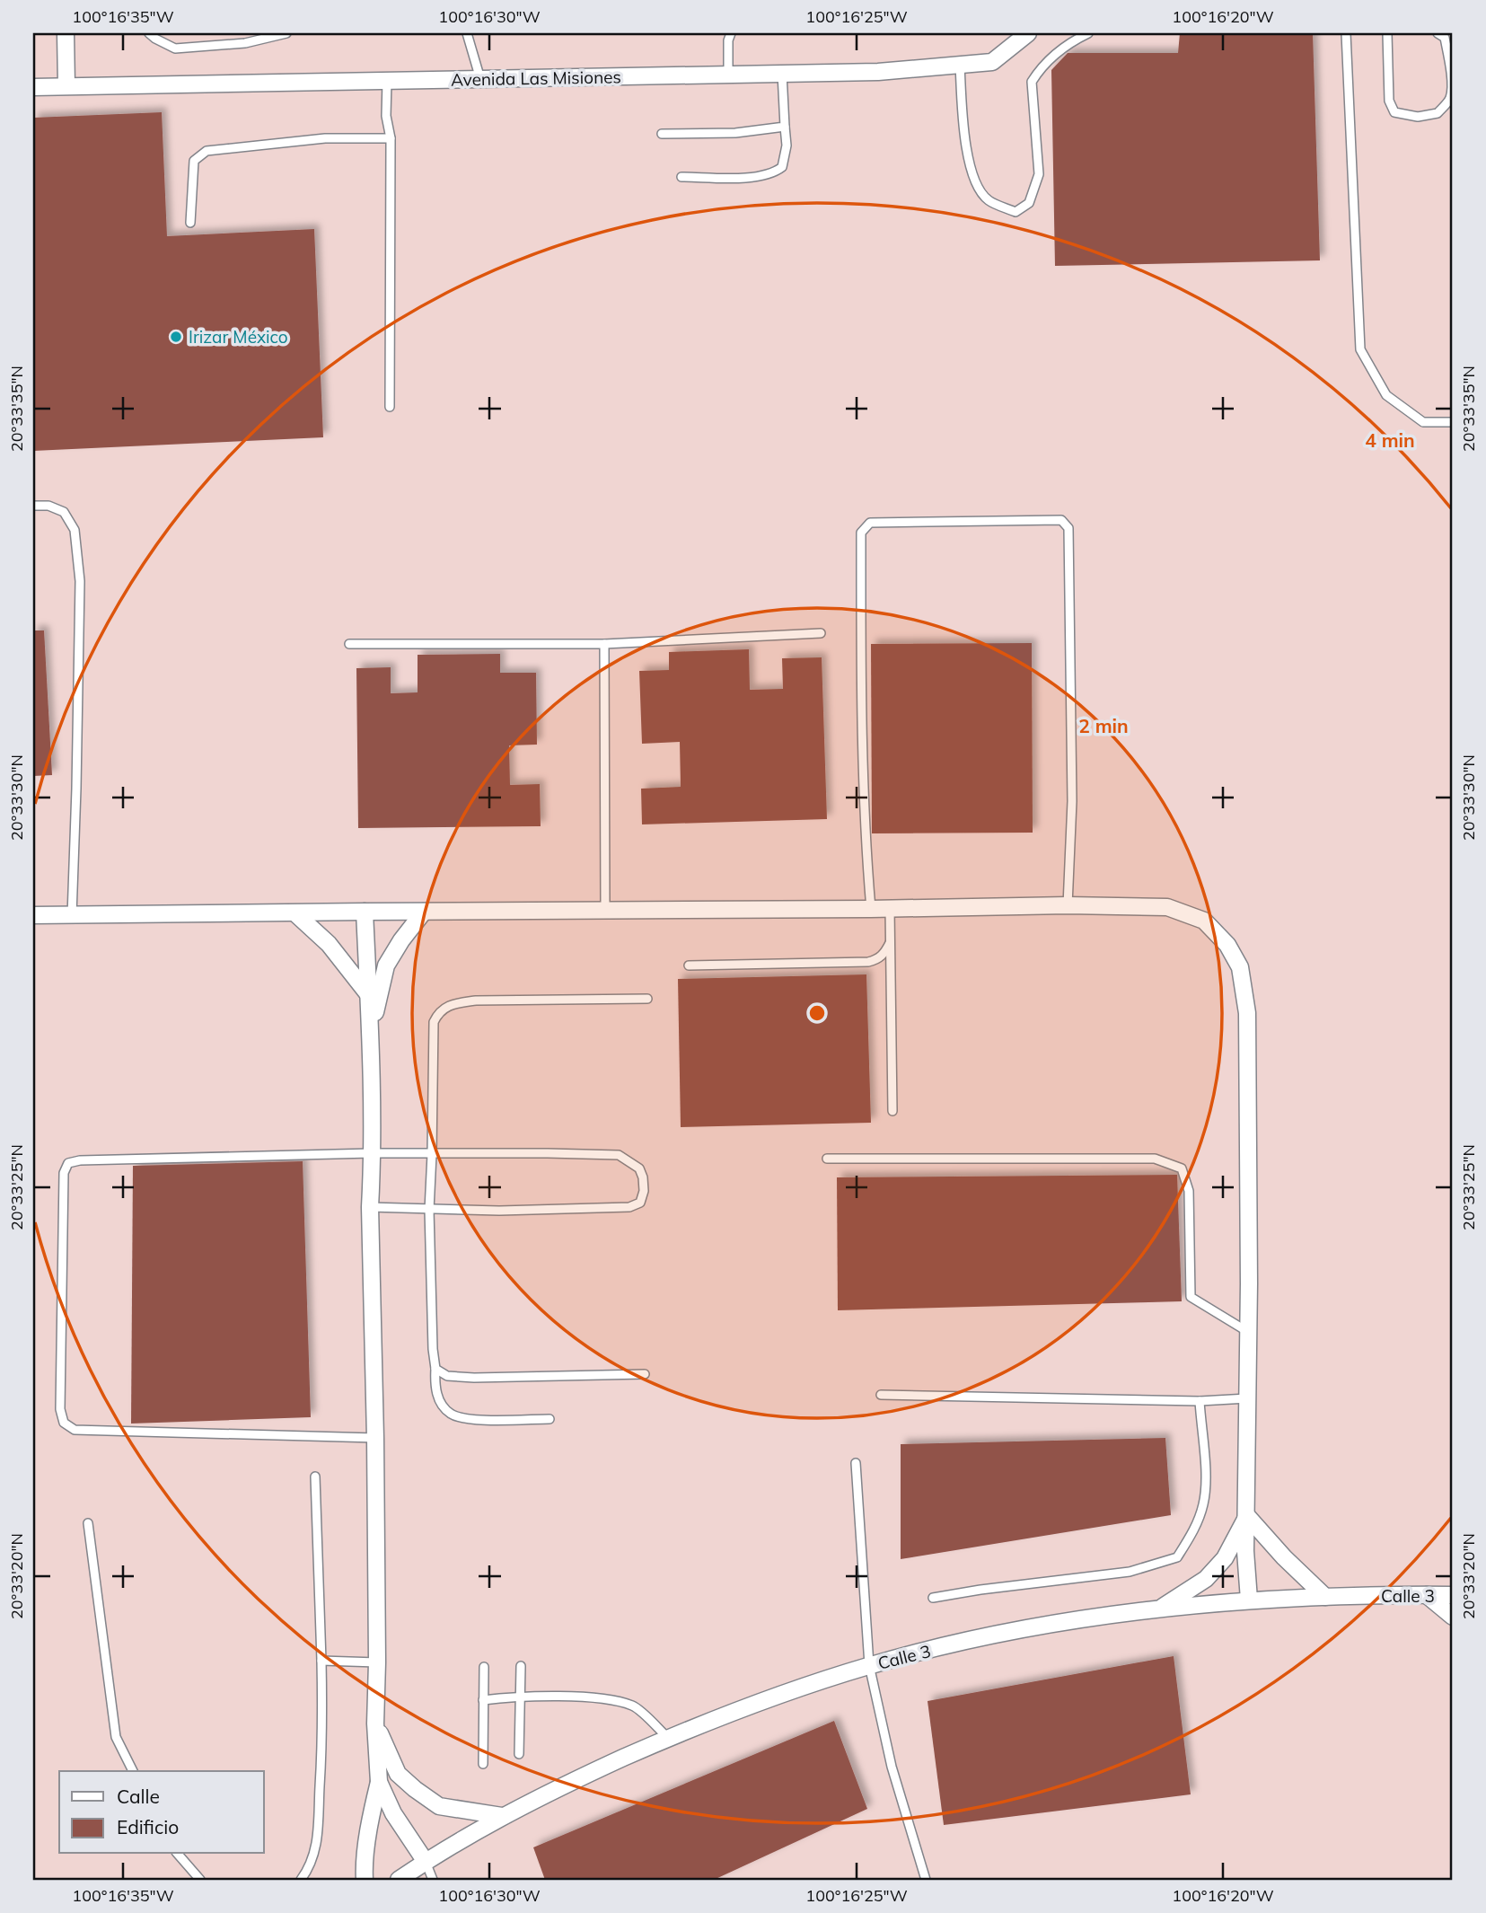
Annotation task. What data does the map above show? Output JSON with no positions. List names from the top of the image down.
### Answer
{
  "streets": {
    "street": ["Avenida Las Misiones", "Calle 3"]
  },
  "places": ["Irizar México"],
  "legend": ["Calle", "Edificio"],
  "coordinates": [
    "100°16'35\"W",
    "100°16'30\"W",
    "100°16'25\"W",
    "100°16'20\"W",
    "20°33'35\"N",
    "20°33'30\"N",
    "20°33'25\"N",
    "20°33'20\"N"
  ],
  "rings": ["4 min", "2 min"]
}
